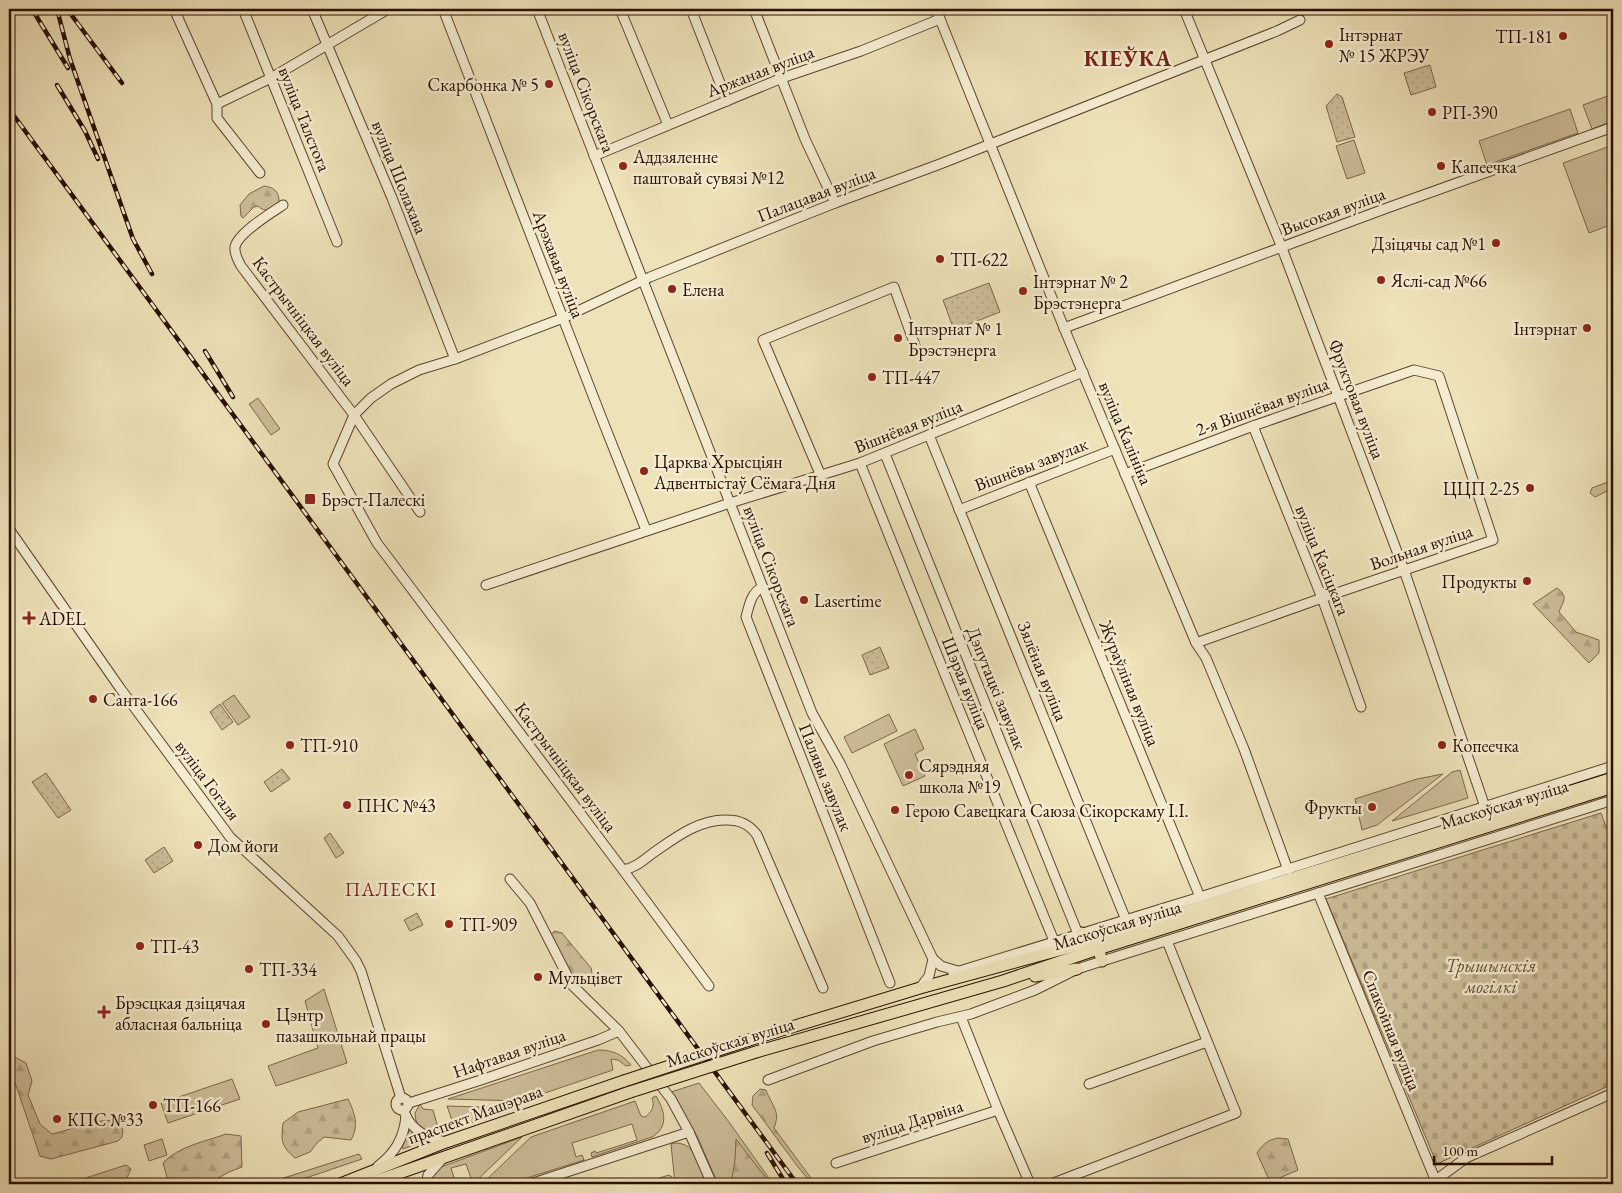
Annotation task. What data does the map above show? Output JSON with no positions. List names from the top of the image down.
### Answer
{
  "streets": {
    "main road": ["Маскоўская вуліца", "праспект Машэрава"],
    "street": [
      "Аржаная вуліца",
      "вуліца Сікорскага",
      "вуліца Талстога",
      "вуліца Шолахава",
      "Палацавая вуліца",
      "Высокая вуліца",
      "Арэхавая вуліца",
      "Кастрычніцкая вуліца",
      "Фруктовая вуліца",
      "2-я Вішнёвая вуліца",
      "Вішнёвая вуліца",
      "вуліца Калініна",
      "Вішнёвы завулак",
      "Вольная вуліца",
      "вуліца Касіцкага",
      "Зялёная вуліца",
      "Шэрая вуліца",
      "Жураўліная вуліца",
      "Дэпутацкі завулак",
      "Палявы завулак",
      "вуліца Гогаля",
      "Спакойная вуліца",
      "Нафтавая вуліца",
      "вуліца Дарвіна"
    ]
  },
  "crossings": [
    ["Аржаная вуліца", "вуліца Сікорскага"],
    ["Аржаная вуліца", "вуліца Калініна"],
    ["вуліца Сікорскага", "Палацавая вуліца"],
    ["вуліца Сікорскага", "Вішнёвая вуліца"],
    ["вуліца Сікорскага", "Палявы завулак"],
    ["вуліца Шолахава", "Палацавая вуліца"],
    ["Палацавая вуліца", "Арэхавая вуліца"],
    ["Палацавая вуліца", "Кастрычніцкая вуліца"],
    ["Палацавая вуліца", "Фруктовая вуліца"],
    ["Палацавая вуліца", "вуліца Калініна"],
    ["Высокая вуліца", "Фруктовая вуліца"],
    ["Высокая вуліца", "вуліца Калініна"],
    ["Арэхавая вуліца", "Вішнёвая вуліца"],
    ["Фруктовая вуліца", "2-я Вішнёвая вуліца"],
    ["Фруктовая вуліца", "Вольная вуліца"],
    ["Фруктовая вуліца", "Маскоўская вуліца"],
    ["2-я Вішнёвая вуліца", "вуліца Калініна"],
    ["2-я Вішнёвая вуліца", "Вольная вуліца"],
    ["2-я Вішнёвая вуліца", "вуліца Касіцкага"],
    ["Вішнёвая вуліца", "вуліца Калініна"],
    ["Вішнёвая вуліца", "Зялёная вуліца"],
    ["Вішнёвая вуліца", "Шэрая вуліца"],
    ["Вішнёвая вуліца", "Дэпутацкі завулак"],
    ["вуліца Калініна", "Вішнёвы завулак"],
    ["вуліца Калініна", "Вольная вуліца"],
    ["вуліца Калініна", "Маскоўская вуліца"],
    ["Вішнёвы завулак", "Зялёная вуліца"],
    ["Вішнёвы завулак", "Жураўліная вуліца"],
    ["Вольная вуліца", "вуліца Касіцкага"],
    ["Зялёная вуліца", "Маскоўская вуліца"],
    ["Шэрая вуліца", "Маскоўская вуліца"],
    ["Жураўліная вуліца", "Маскоўская вуліца"],
    ["Дэпутацкі завулак", "Маскоўская вуліца"],
    ["вуліца Гогаля", "Нафтавая вуліца"],
    ["Маскоўская вуліца", "Спакойная вуліца"],
    ["Маскоўская вуліца", "праспект Машэрава"]
  ],
  "districts": ["КІЕЎКА", "ПАЛЕСКІ"],
  "parks": ["Трышынскія могілкі"],
  "places": {
    "other": [
      "ТП-181",
      "Інтэрнат № 15 ЖРЭУ",
      "Скарбонка № 5",
      "РП-390",
      "Аддзяленне паштовай сувязі №12",
      "Капеечка",
      "Дзіцячы сад №1",
      "ТП-622",
      "Яслі-сад №66",
      "Елена",
      "Інтэрнат № 2 Брэстэнерга",
      "Інтэрнат",
      "Інтэрнат № 1 Брэстэнерга",
      "ТП-447",
      "Царква Хрысціян Адвентыстаў Сёмага Дня",
      "ЦЦП 2-25",
      "Продукты",
      "Lasertime",
      "Санта-166",
      "ТП-910",
      "Копеечка",
      "Сярэдняя школа №19",
      "ПНС №43",
      "Фрукты",
      "Герою Савецкага Саюза Сікорскаму І.І.",
      "Дом йоги",
      "ТП-909",
      "ТП-43",
      "ТП-334",
      "Мульцівет",
      "Цэнтр пазашкольнай працы",
      "ТП-166",
      "КПС №33"
    ],
    "transit": ["Брэст-Палескі"],
    "health": ["ADEL", "Брэсцкая дзіцячая абласная бальніца"]
  },
  "scale_bar": "100 m"
}
